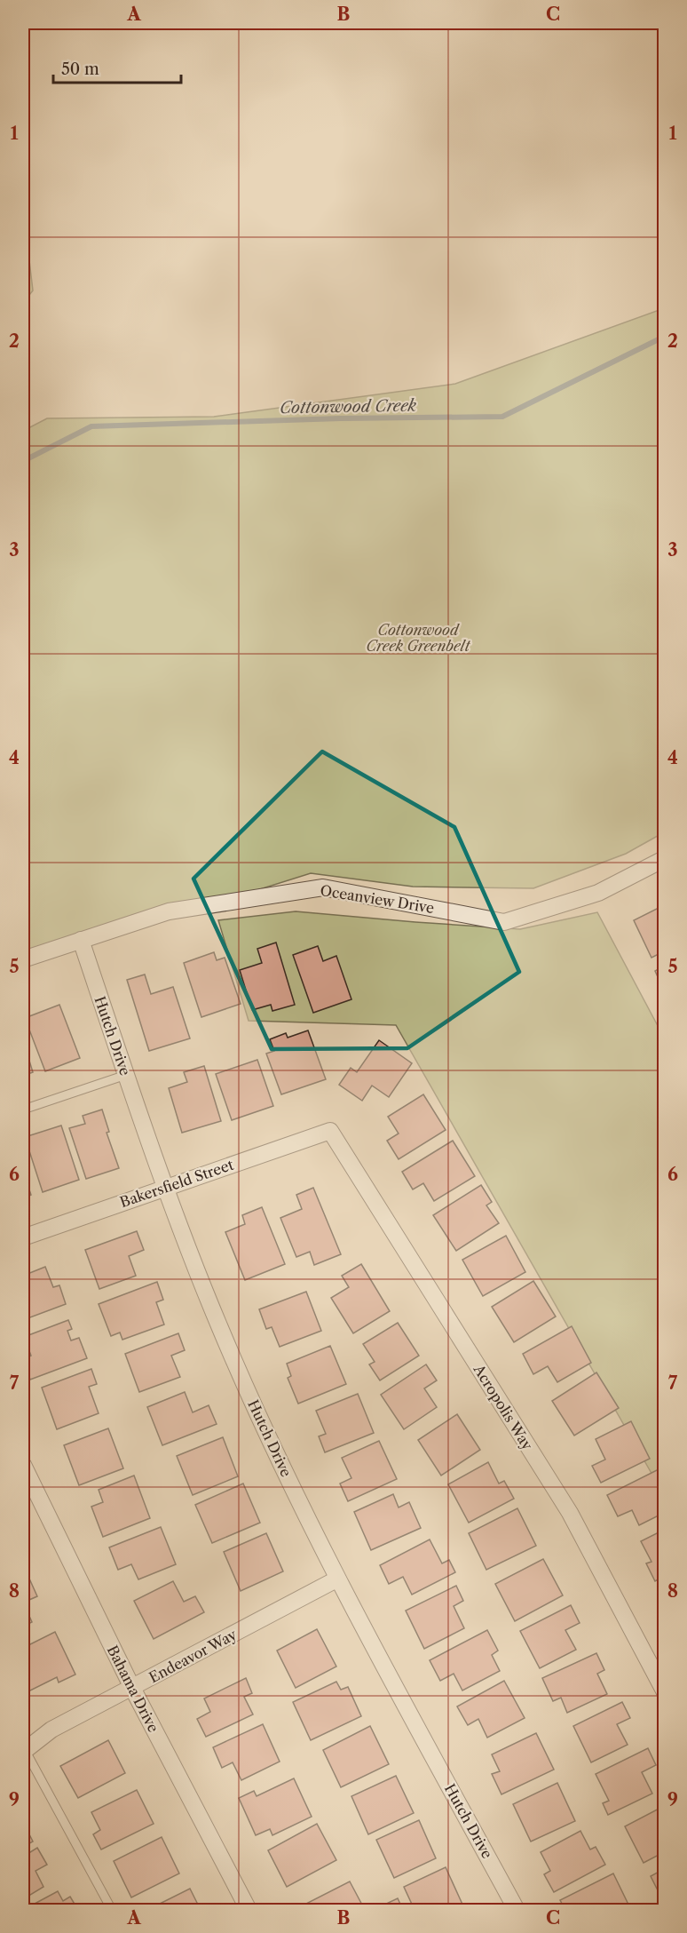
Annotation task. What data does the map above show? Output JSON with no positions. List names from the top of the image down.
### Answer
{
  "streets": {
    "street": [
      "Oceanview Drive",
      "Hutch Drive",
      "Bakersfield Street",
      "Acropolis Way",
      "Endeavor Way",
      "Bahama Drive"
    ]
  },
  "crossings": [
    ["Oceanview Drive", "Hutch Drive"],
    ["Hutch Drive", "Bakersfield Street"],
    ["Hutch Drive", "Endeavor Way"],
    ["Bakersfield Street", "Acropolis Way"],
    ["Endeavor Way", "Bahama Drive"]
  ],
  "water": ["Cottonwood Creek"],
  "parks": ["Cottonwood Creek Greenbelt"],
  "scale_bar": "50 m",
  "grid": {
    "columns": ["A", "B", "C"],
    "rows": [
      "1",
      "2",
      "3",
      "4",
      "5",
      "6",
      "7",
      "8",
      "9"
    ]
  }
}
